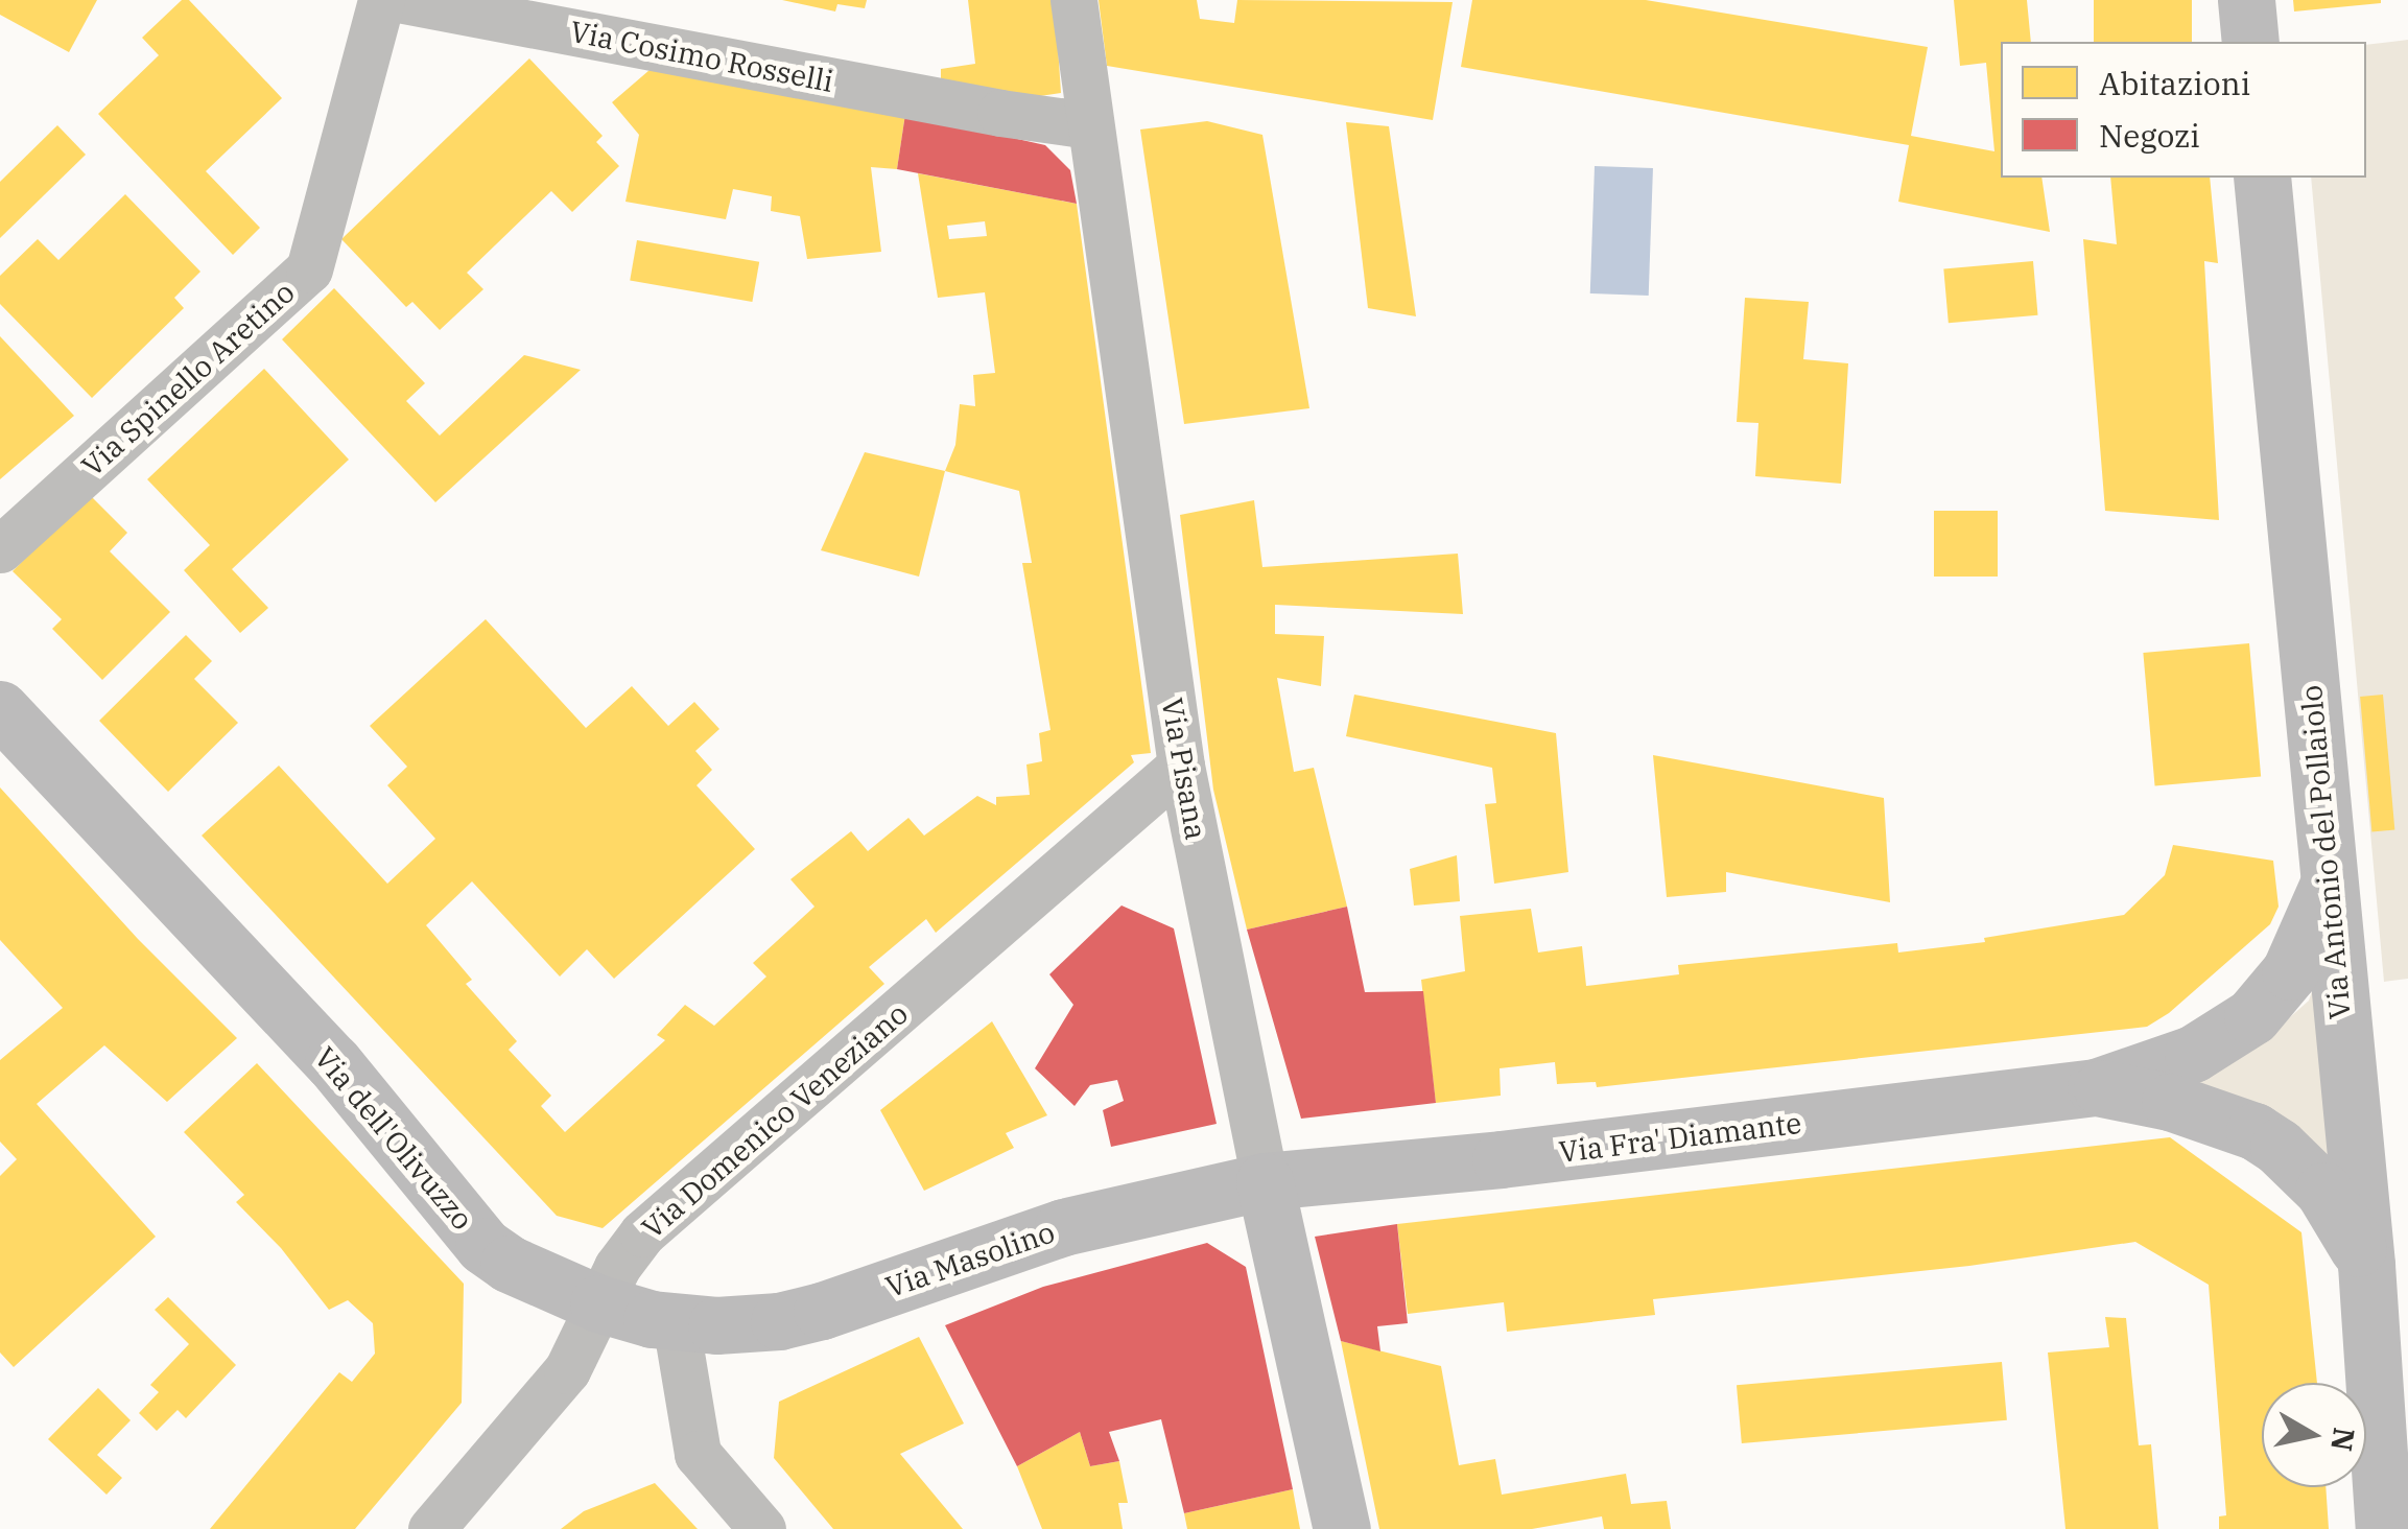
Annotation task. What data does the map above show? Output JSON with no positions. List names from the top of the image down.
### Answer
{
  "streets": {
    "street": [
      "Via Cosimo Rosselli",
      "Via Spinello Aretino",
      "Via Pisana",
      "Via Antonio del Pollaiolo",
      "Via Domenico Veneziano",
      "Via Fra' Diamante",
      "Via dell'Olivuzzo",
      "Via Masolino"
    ]
  },
  "crossings": [
    ["Via Cosimo Rosselli", "Via Pisana"],
    ["Via Pisana", "Via Domenico Veneziano"],
    ["Via Pisana", "Via Fra' Diamante"],
    ["Via Pisana", "Via Masolino"],
    ["Via Antonio del Pollaiolo", "Via Fra' Diamante"],
    ["Via Domenico Veneziano", "Via dell'Olivuzzo"],
    ["Via Fra' Diamante", "Via Masolino"],
    ["Via dell'Olivuzzo", "Via Masolino"]
  ],
  "legend": ["Abitazioni", "Negozi"],
  "north": "right"
}
